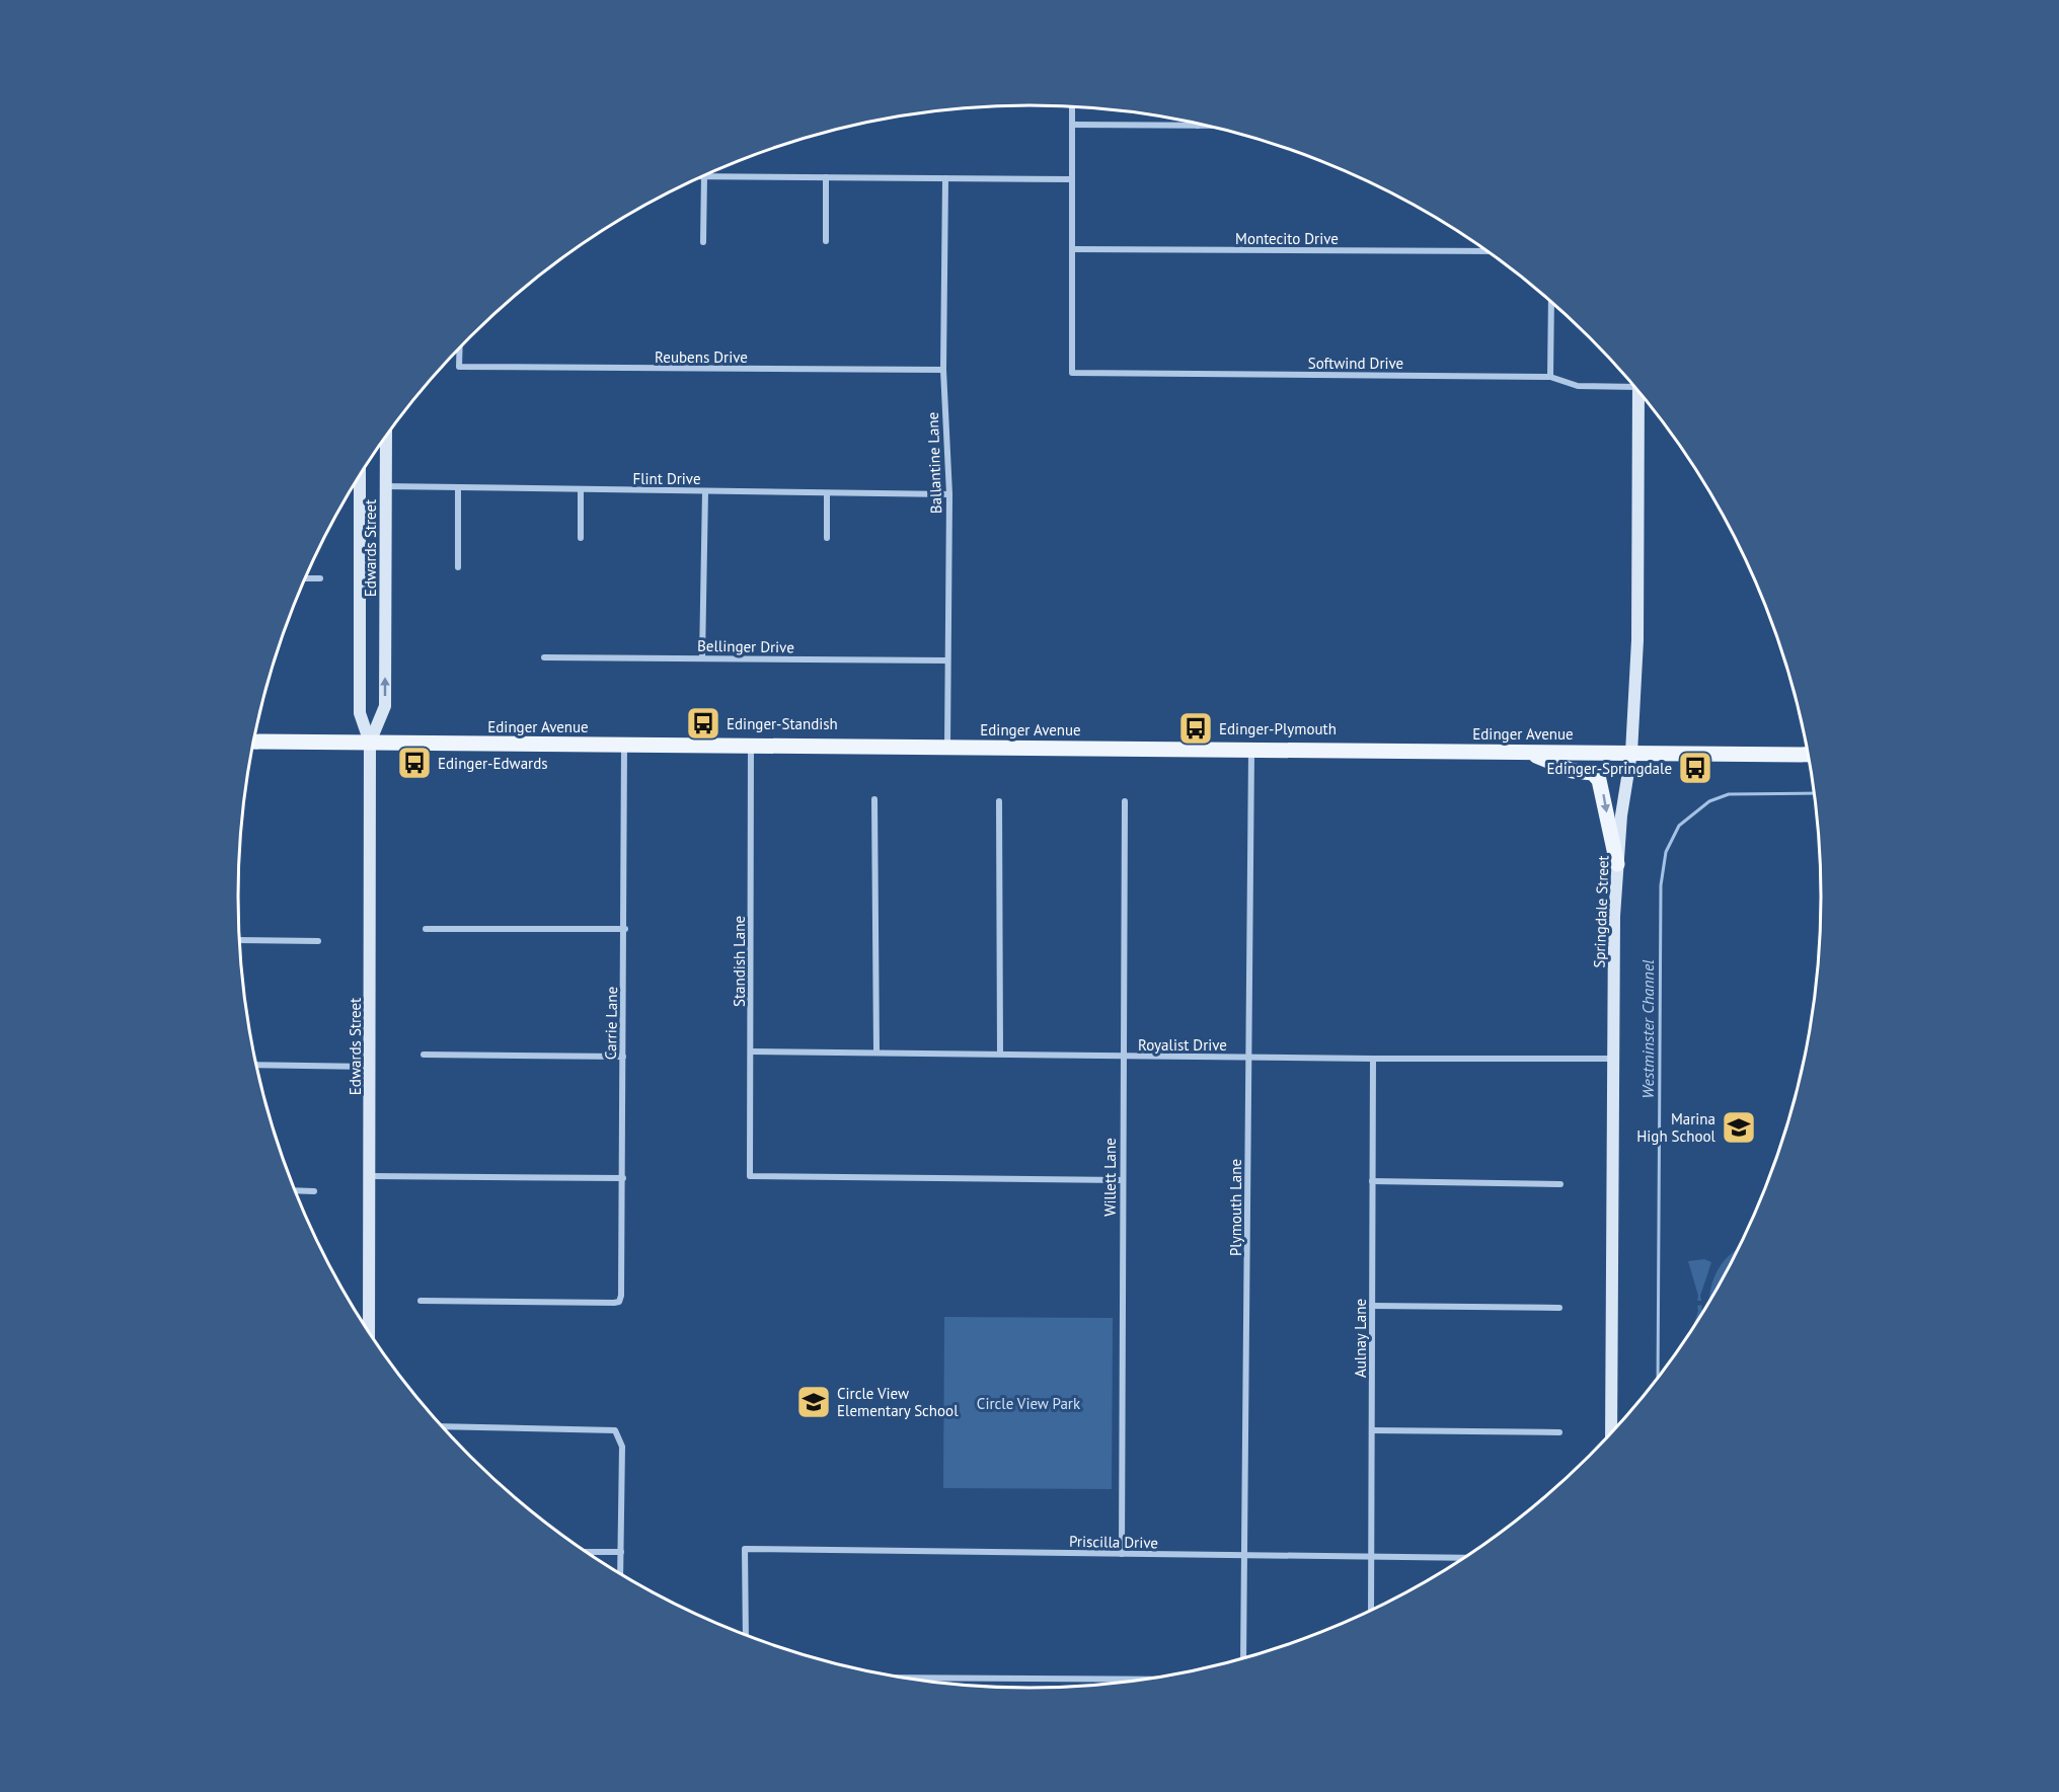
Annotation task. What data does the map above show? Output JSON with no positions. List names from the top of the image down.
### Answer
{
  "streets": {
    "main road": ["Edwards Street", "Edinger Avenue", "Springdale Street"],
    "street": [
      "Montecito Drive",
      "Reubens Drive",
      "Softwind Drive",
      "Ballantine Lane",
      "Flint Drive",
      "Bellinger Drive",
      "Standish Lane",
      "Carrie Lane",
      "Royalist Drive",
      "Willett Lane",
      "Plymouth Lane",
      "Aulnay Lane",
      "Priscilla Drive"
    ]
  },
  "crossings": [
    ["Montecito Drive", "Softwind Drive"],
    ["Reubens Drive", "Ballantine Lane"],
    ["Ballantine Lane", "Flint Drive"],
    ["Ballantine Lane", "Bellinger Drive"],
    ["Ballantine Lane", "Edinger Avenue"],
    ["Flint Drive", "Edwards Street"],
    ["Edwards Street", "Edinger Avenue"],
    ["Edinger Avenue", "Springdale Street"],
    ["Edinger Avenue", "Standish Lane"],
    ["Edinger Avenue", "Carrie Lane"],
    ["Edinger Avenue", "Plymouth Lane"],
    ["Springdale Street", "Royalist Drive"],
    ["Standish Lane", "Royalist Drive"],
    ["Standish Lane", "Willett Lane"],
    ["Royalist Drive", "Willett Lane"],
    ["Royalist Drive", "Plymouth Lane"],
    ["Royalist Drive", "Aulnay Lane"],
    ["Willett Lane", "Priscilla Drive"],
    ["Plymouth Lane", "Priscilla Drive"],
    ["Aulnay Lane", "Priscilla Drive"]
  ],
  "water": ["Westminster Channel"],
  "parks": ["Circle View Park"],
  "places": {
    "bus stop": [
      "Edinger-Standish",
      "Edinger-Plymouth",
      "Edinger-Edwards",
      "Edinger-Springdale"
    ],
    "school or university": ["Marina High School", "Circle View Elementary School"]
  }
}
